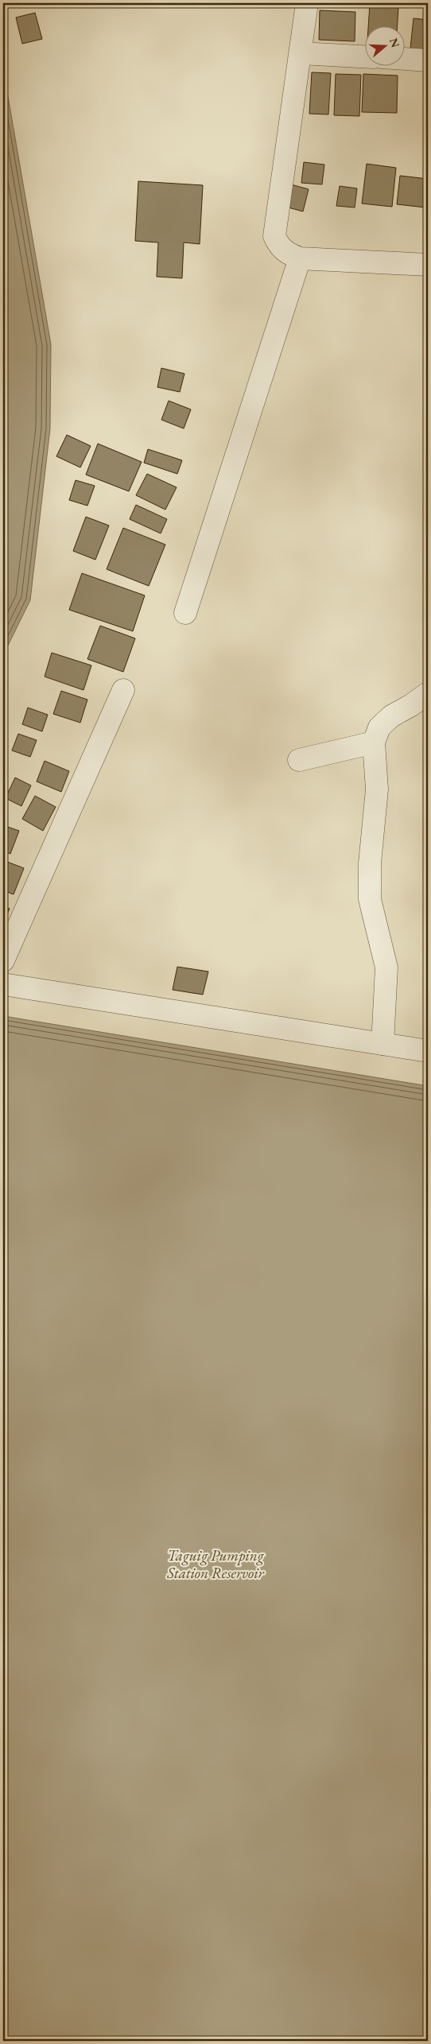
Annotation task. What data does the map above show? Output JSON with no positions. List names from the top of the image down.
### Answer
{
  "water": ["Taguig Pumping Station Reservoir"],
  "north": "right"
}
